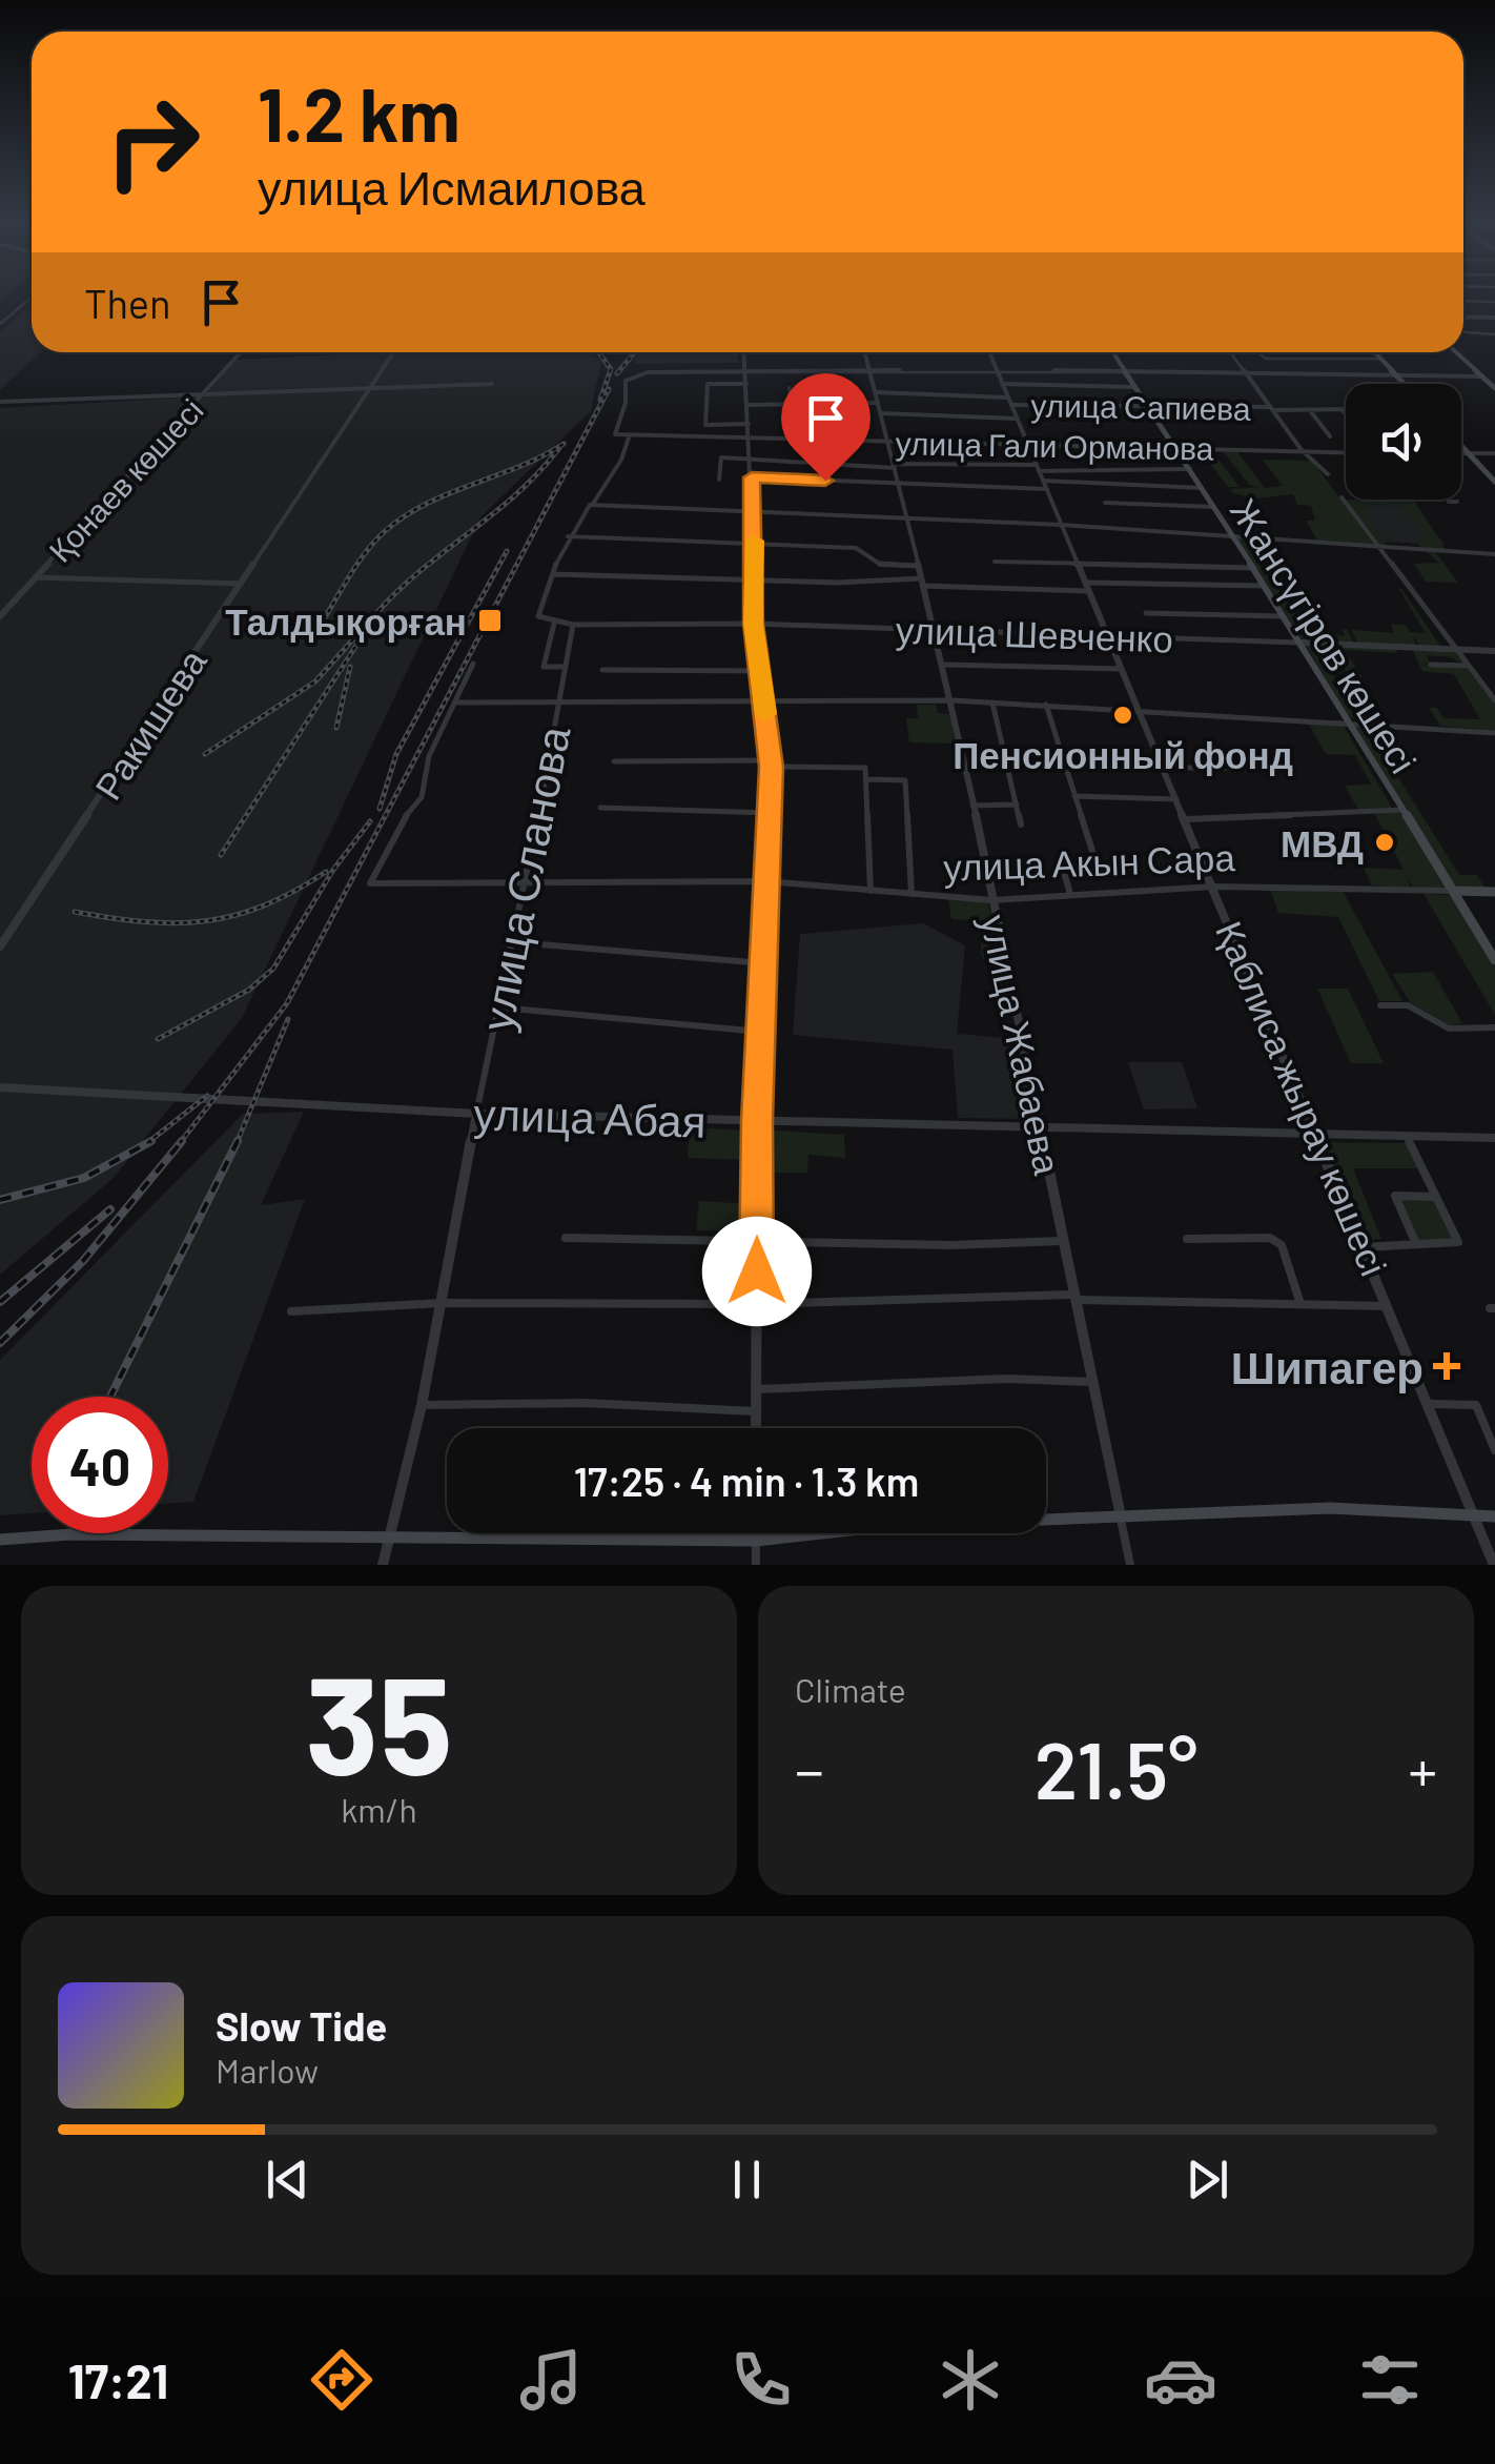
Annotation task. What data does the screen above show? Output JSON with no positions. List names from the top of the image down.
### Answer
{
  "streets": {
    "main road": ["Жансүгіров көшесі", "улица Акын Сара"],
    "street": [
      "улица Сапиева",
      "улица Гали Орманова",
      "Қонаев көшесі",
      "улица Шевченко",
      "Ракишева",
      "улица Сланова",
      "улица Жабаева",
      "Қаблиса жырау көшесі",
      "улица Абая"
    ]
  },
  "crossings": [
    ["улица Сапиева", "Жансүгіров көшесі"],
    ["улица Сапиева", "улица Жабаева"],
    ["улица Сапиева", "Қаблиса жырау көшесі"],
    ["улица Гали Орманова", "Жансүгіров көшесі"],
    ["улица Гали Орманова", "улица Жабаева"],
    ["улица Гали Орманова", "Қаблиса жырау көшесі"],
    ["улица Шевченко", "Жансүгіров көшесі"],
    ["улица Шевченко", "улица Сланова"],
    ["улица Шевченко", "улица Жабаева"],
    ["улица Шевченко", "Қаблиса жырау көшесі"],
    ["Жансүгіров көшесі", "улица Акын Сара"],
    ["улица Акын Сара", "улица Сланова"],
    ["улица Акын Сара", "улица Жабаева"],
    ["улица Акын Сара", "Қаблиса жырау көшесі"],
    ["улица Сланова", "улица Абая"],
    ["улица Жабаева", "улица Абая"],
    ["Қаблиса жырау көшесі", "улица Абая"]
  ],
  "places": {
    "transit": ["Талдықорған"],
    "other": ["Пенсионный фонд", "МВД"],
    "health": ["Шипагер"]
  },
  "page": {
    "turn": ["1.2 km", "улица Исмаилова"],
    "then": "Then",
    "limit": "40",
    "trip": "17:25 · 4 min · 1.3 km",
    "tile": [
      ["35", "km/h"],
      "Climate"
    ],
    "heat": ["−", "21.5°", "+"],
    "song": ["Slow Tide", "Marlow"],
    "tabs": "17:21"
  }
}
